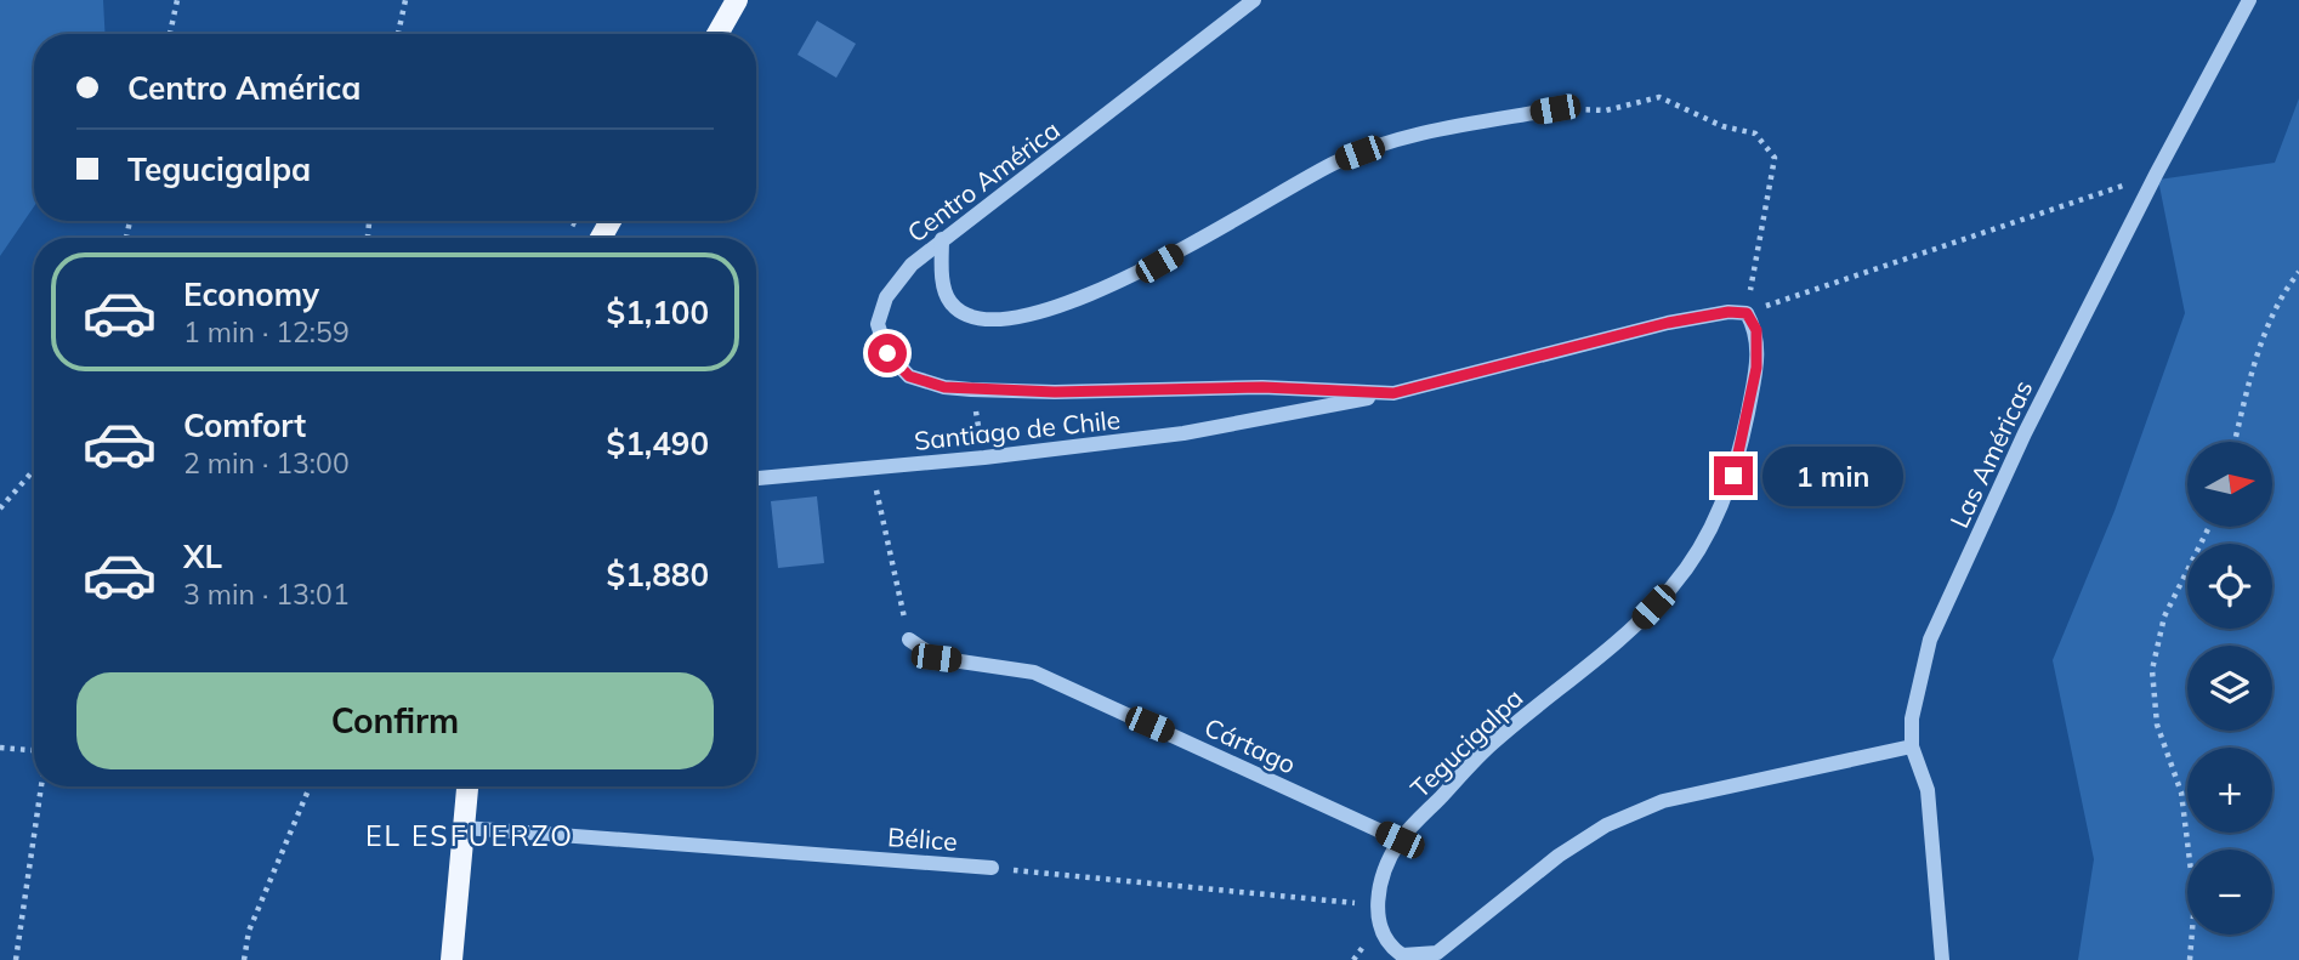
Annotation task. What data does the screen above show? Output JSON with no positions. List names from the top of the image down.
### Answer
{
  "streets": {
    "street": [
      "Centro América",
      "Santiago de Chile",
      "Las Américas",
      "Tegucigalpa",
      "Cártago",
      "Bélice"
    ]
  },
  "crossings": [
    ["Centro América", "Santiago de Chile"],
    ["Centro América", "Tegucigalpa"],
    ["Tegucigalpa", "Cártago"],
    ["Tegucigalpa", "Bélice"]
  ],
  "districts": ["EL ESFUERZO"],
  "north": "right",
  "page": {
    "banner": ["Centro América", "Tegucigalpa"],
    "list": [
      {
        "name": "Economy",
        "note": "1 min · 12:59",
        "value": "$1,100"
      },
      {
        "name": "Comfort",
        "note": "2 min · 13:00",
        "value": "$1,490"
      },
      {
        "name": "XL",
        "note": "3 min · 13:01",
        "value": "$1,880"
      }
    ],
    "map_buttons": ["+", "−"],
    "bubble": "1 min",
    "buttons": "Confirm"
  }
}
